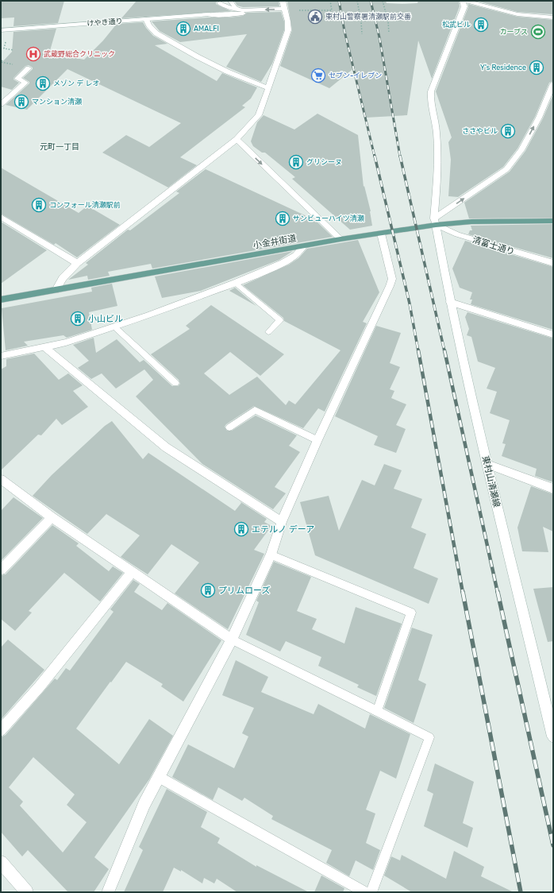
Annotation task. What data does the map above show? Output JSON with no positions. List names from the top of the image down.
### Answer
{
  "streets": {
    "main road": ["小金井街道"],
    "street": ["けやき通り", "清富士通り", "東村山清瀬線"]
  },
  "crossings": [
    ["小金井街道", "清富士通り"],
    ["小金井街道", "東村山清瀬線"],
    ["清富士通り", "東村山清瀬線"]
  ],
  "districts": ["元町一丁目"],
  "places": {
    "public building": ["東村山警察署清瀬駅前交番"],
    "building": [
      "松武ビル",
      "AMALFI",
      "Y's Residence",
      "メゾン デ レオ",
      "マンション清瀬",
      "ささやビル",
      "グリシーヌ",
      "コンフォール清瀬駅前",
      "サンビューハイツ清瀬",
      "小山ビル",
      "エテルノ デーア",
      "プリムローズ"
    ],
    "sports": ["カーブス"],
    "hospital": ["武蔵野総合クリニック"],
    "supermarket": ["セブン-イレブン"]
  }
}
